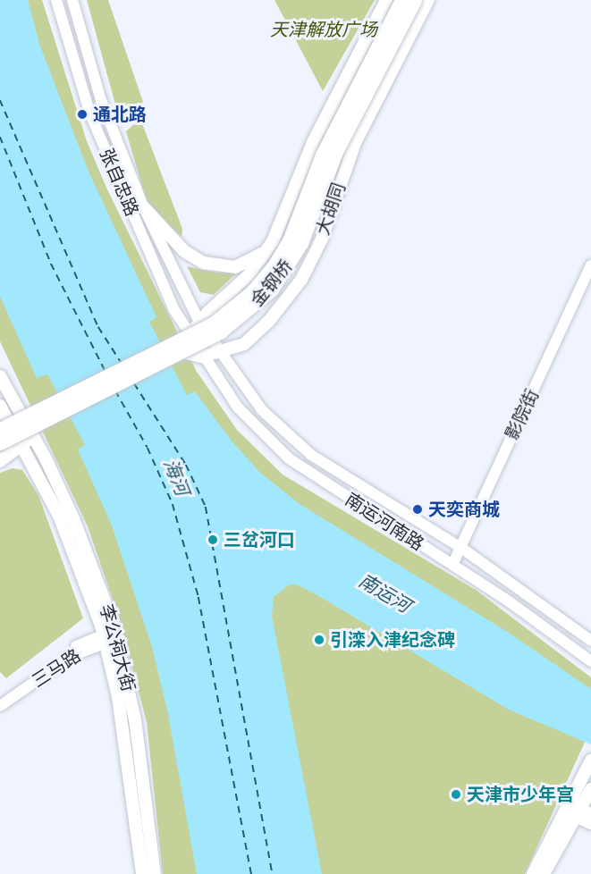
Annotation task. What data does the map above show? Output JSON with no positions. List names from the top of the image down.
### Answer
{
  "streets": {
    "main road": ["大胡同", "金钢桥", "李公祠大街"],
    "street": [
      "张自忠路",
      "影院街",
      "南运河南路",
      "三马路"
    ]
  },
  "crossings": [
    ["张自忠路", "大胡同"],
    ["张自忠路", "南运河南路"],
    ["大胡同", "南运河南路"],
    ["金钢桥", "李公祠大街"],
    ["影院街", "南运河南路"],
    ["李公祠大街", "三马路"]
  ],
  "water": ["海河", "南运河"],
  "parks": ["天津解放广场"],
  "places": [
    "通北路",
    "天奕商城",
    "三岔河口",
    "引滦入津纪念碑",
    "天津市少年宫"
  ]
}
